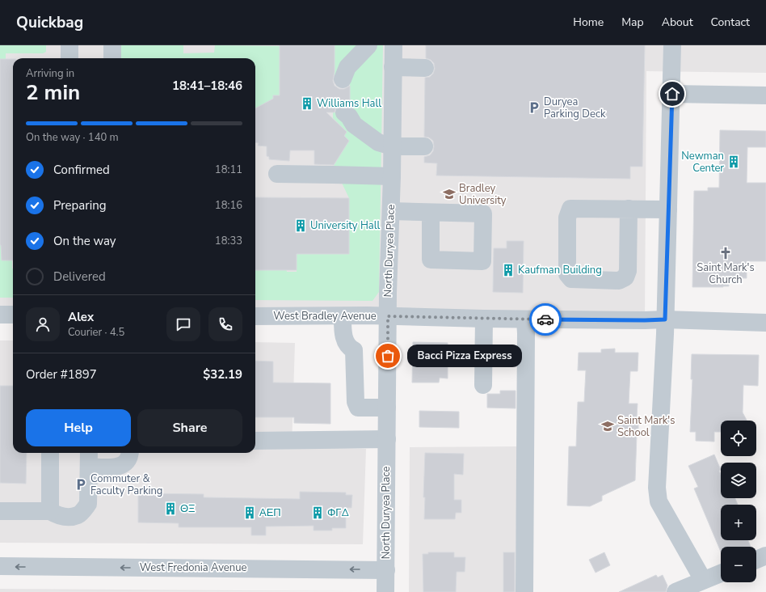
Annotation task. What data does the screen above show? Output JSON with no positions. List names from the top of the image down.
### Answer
{
  "streets": {
    "street": ["North Duryea Place", "West Bradley Avenue", "West Fredonia Avenue"]
  },
  "crossings": [
    ["North Duryea Place", "West Bradley Avenue"],
    ["North Duryea Place", "West Fredonia Avenue"]
  ],
  "places": {
    "building": [
      "Williams Hall",
      "Newman Center",
      "University Hall",
      "Kaufman Building",
      "ΘΞ",
      "ΑΕΠ",
      "ΦΓΔ"
    ],
    "parking": ["Duryea Parking Deck", "Commuter & Faculty Parking"],
    "school or university": ["Bradley University", "Saint Mark's School"],
    "church": ["Saint Mark's Church"],
    "other": ["Bacci Pizza Express"]
  },
  "page": {
    "header": "Quickbag",
    "nav": [
      "Home",
      "Map",
      "About",
      "Contact"
    ],
    "heading": ["2 min", "Arriving in", "18:41–18:46"],
    "panel": [
      "Alex",
      "Courier · 4.5",
      "Order #1897",
      "$32.19"
    ],
    "bar": "On the way · 140 m",
    "list": [
      ["Confirmed", "18:11"],
      ["Preparing", "18:16"],
      ["On the way", "18:33"],
      "Delivered"
    ],
    "bubble": "Bacci Pizza Express",
    "buttons": ["Help", "Share"],
    "map_buttons": ["+", "−"]
  }
}
